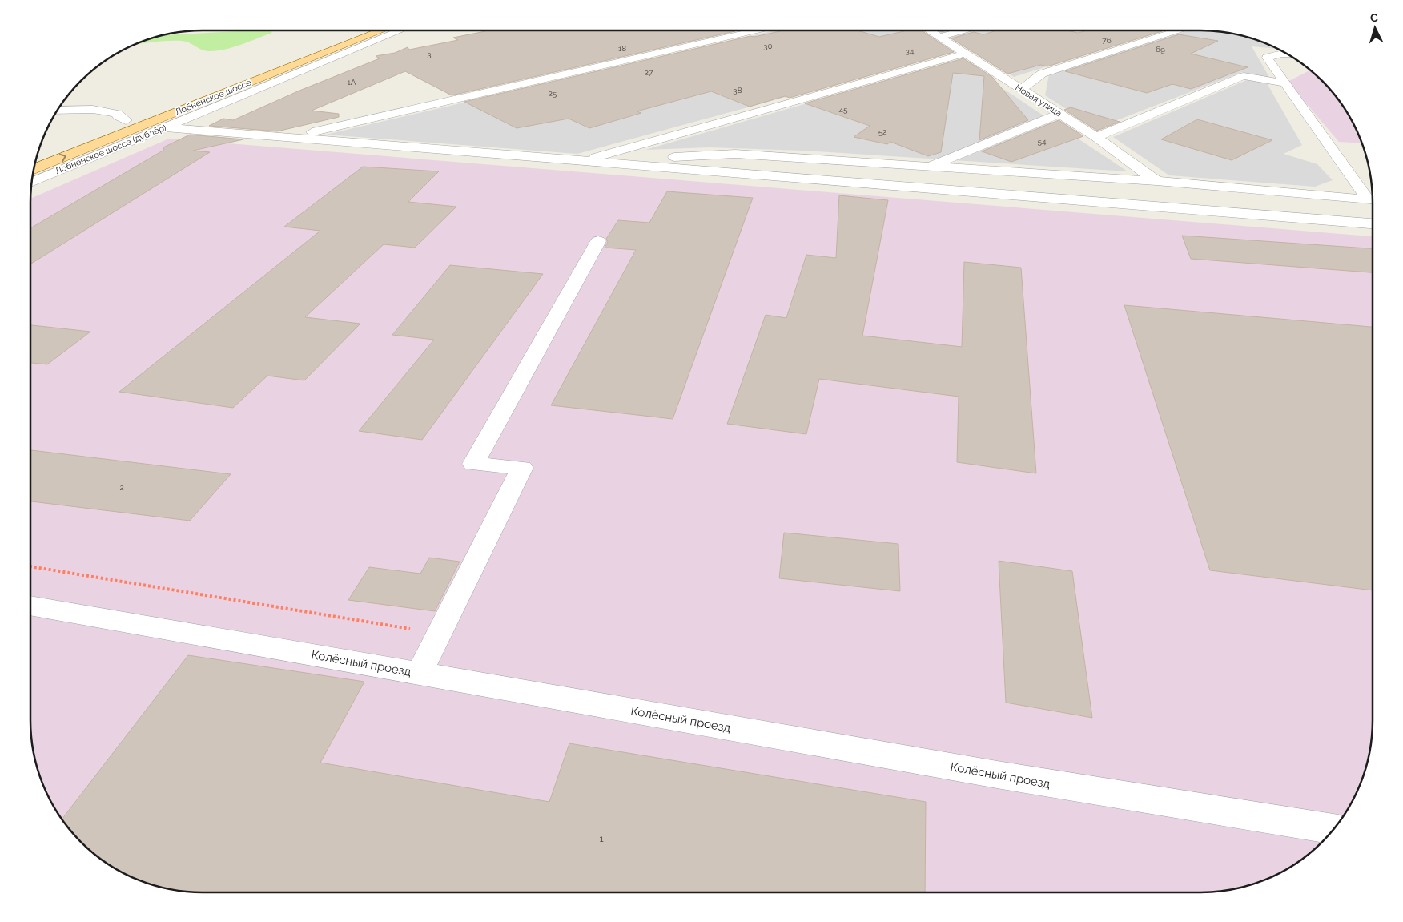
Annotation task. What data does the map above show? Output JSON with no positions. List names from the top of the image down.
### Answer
{
  "streets": {
    "main road": ["Лобненское шоссе"],
    "street": ["Новая улица", "Лобненское шоссе (дублёр)", "Колёсный проезд"]
  },
  "house_numbers": [
    "76",
    "30",
    "18",
    "69",
    "34",
    "3",
    "27",
    "1А",
    "38",
    "25",
    "45",
    "52",
    "54",
    "2",
    "1"
  ],
  "north": "top"
}
